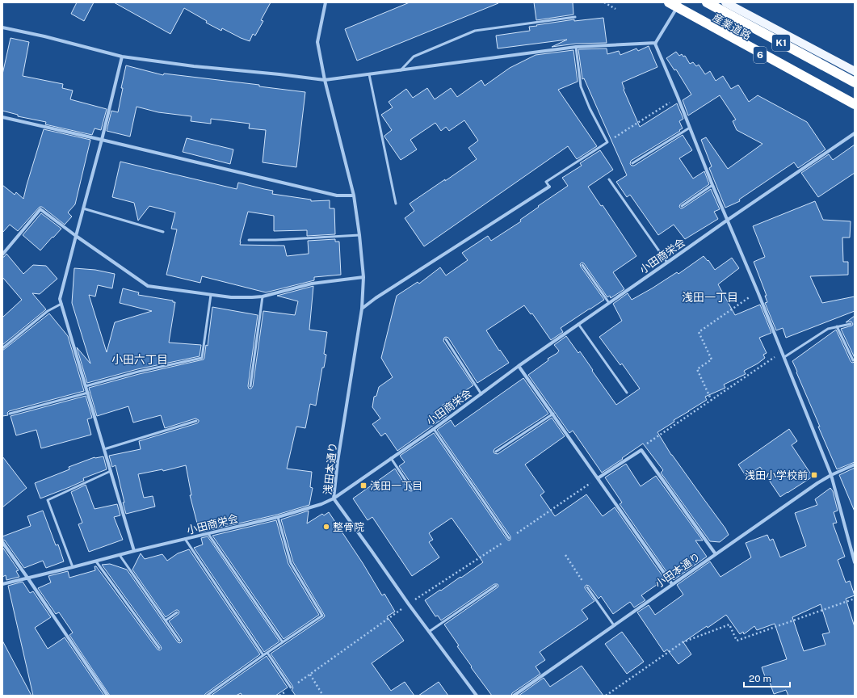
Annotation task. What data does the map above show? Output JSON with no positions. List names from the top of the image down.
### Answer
{
  "streets": {
    "highway": ["K1"],
    "main road": ["産業道路", "6"],
    "street": ["小田商栄会", "浅田本通り", "小田本通り"]
  },
  "crossings": [
    ["産業道路", "K1"],
    ["小田商栄会", "浅田本通り"]
  ],
  "districts": ["浅田一丁目", "小田六丁目"],
  "places": {
    "transit": ["浅田小学校前", "浅田一丁目"],
    "other": ["整骨院"]
  },
  "scale_bar": "20 m"
}
